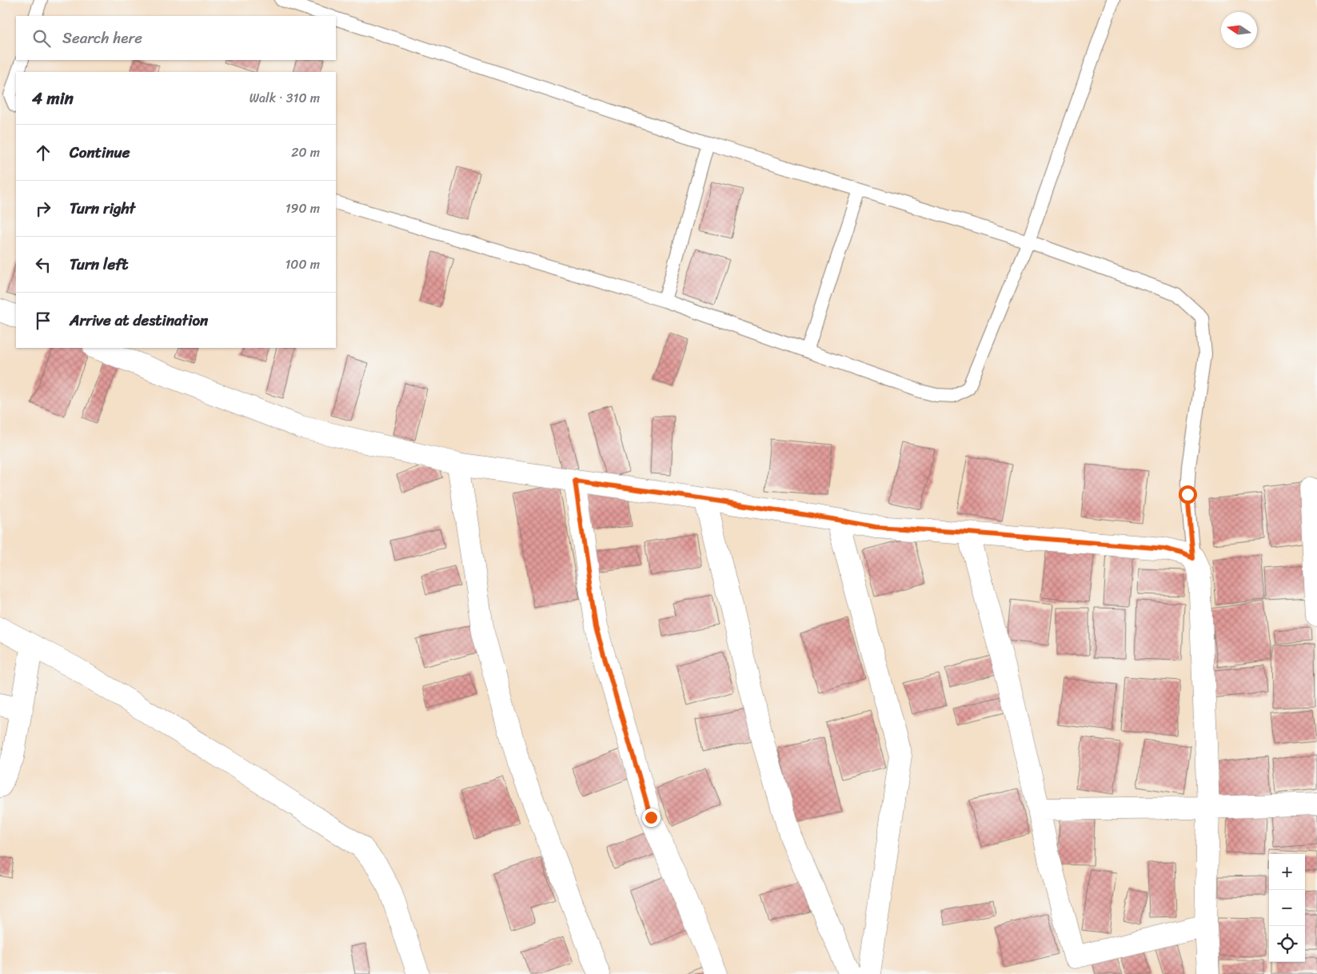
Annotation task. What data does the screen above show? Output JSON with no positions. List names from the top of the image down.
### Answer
{
  "north": "left",
  "page": {
    "search": "Search here",
    "heading": ["4 min", "Walk · 310 m"],
    "list": [
      ["Continue", "20 m"],
      ["Turn right", "190 m"],
      ["Turn left", "100 m"],
      "Arrive at destination"
    ],
    "map_buttons": ["+", "−"]
  }
}
